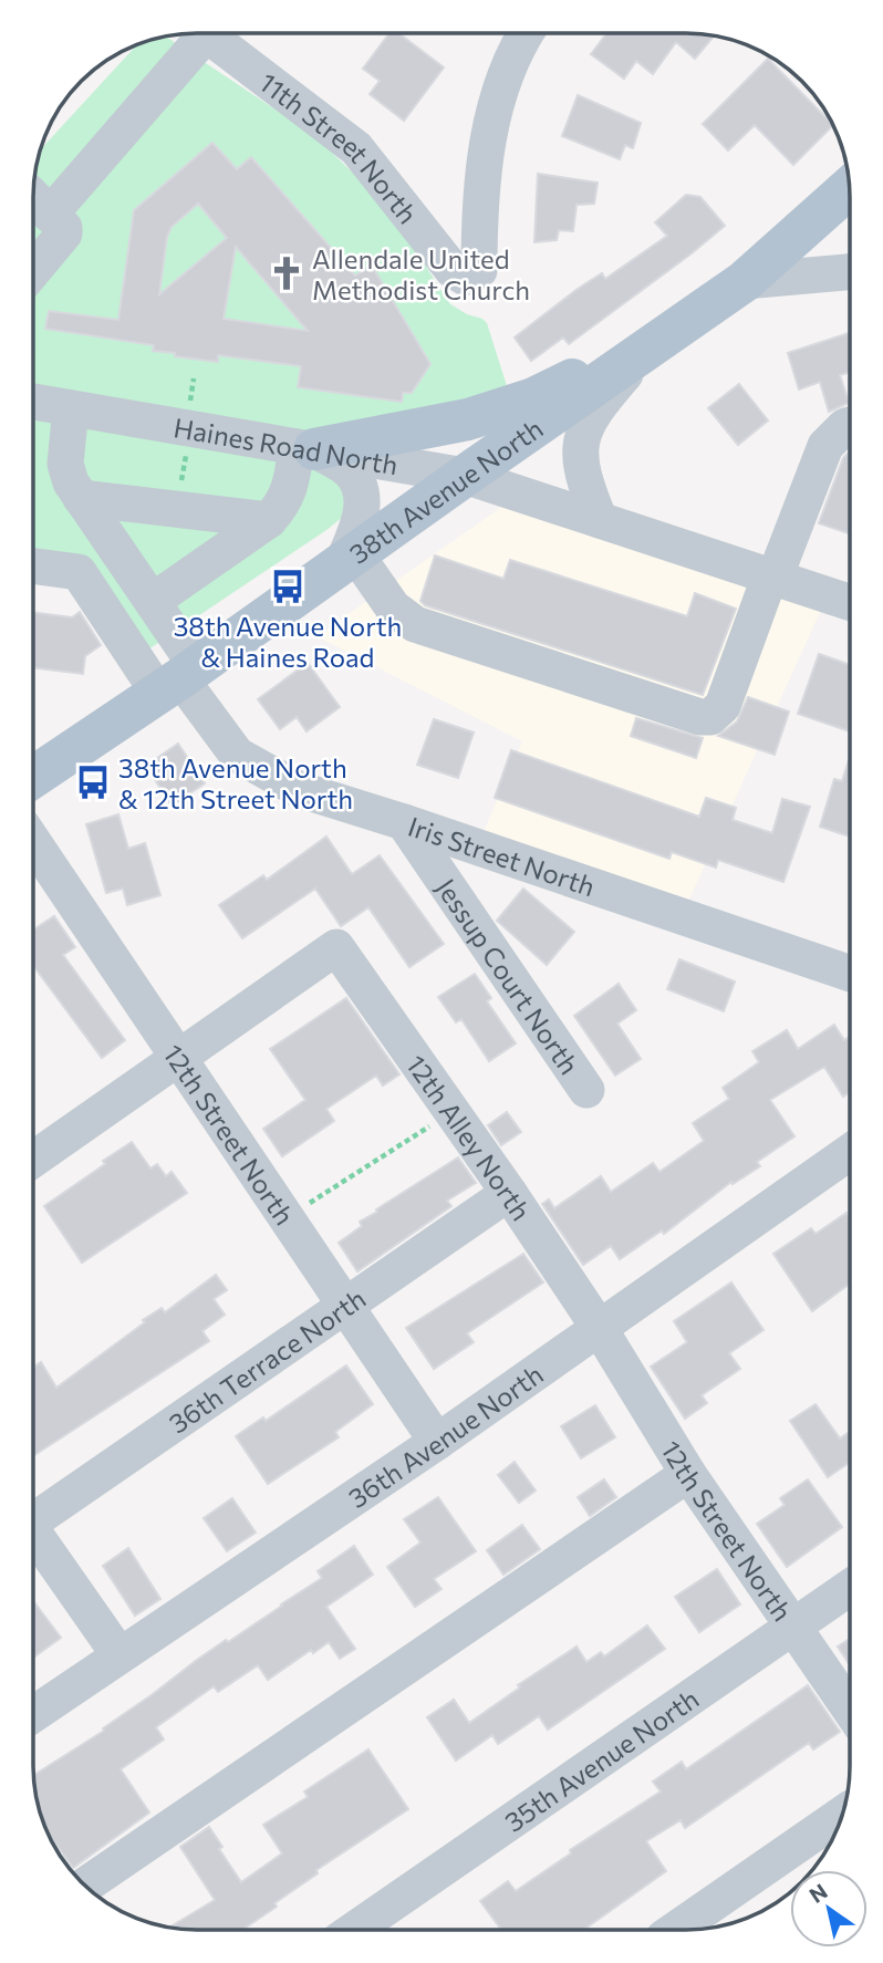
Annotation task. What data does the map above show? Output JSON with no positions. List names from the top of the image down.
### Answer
{
  "streets": {
    "main road": ["38th Avenue North"],
    "street": [
      "11th Street North",
      "Haines Road North",
      "Iris Street North",
      "Jessup Court North",
      "12th Street North",
      "12th Alley North",
      "36th Terrace North",
      "36th Avenue North",
      "35th Avenue North"
    ]
  },
  "crossings": [
    ["Haines Road North", "38th Avenue North"],
    ["38th Avenue North", "Iris Street North"],
    ["Iris Street North", "Jessup Court North"],
    ["12th Street North", "12th Alley North"],
    ["12th Street North", "36th Terrace North"],
    ["12th Street North", "36th Avenue North"],
    ["12th Street North", "35th Avenue North"],
    ["12th Alley North", "36th Terrace North"],
    ["12th Alley North", "36th Avenue North"]
  ],
  "places": {
    "church": ["Allendale United Methodist Church"],
    "bus stop": ["38th Avenue North & Haines Road", "38th Avenue North & 12th Street North"]
  },
  "north": "top left"
}
